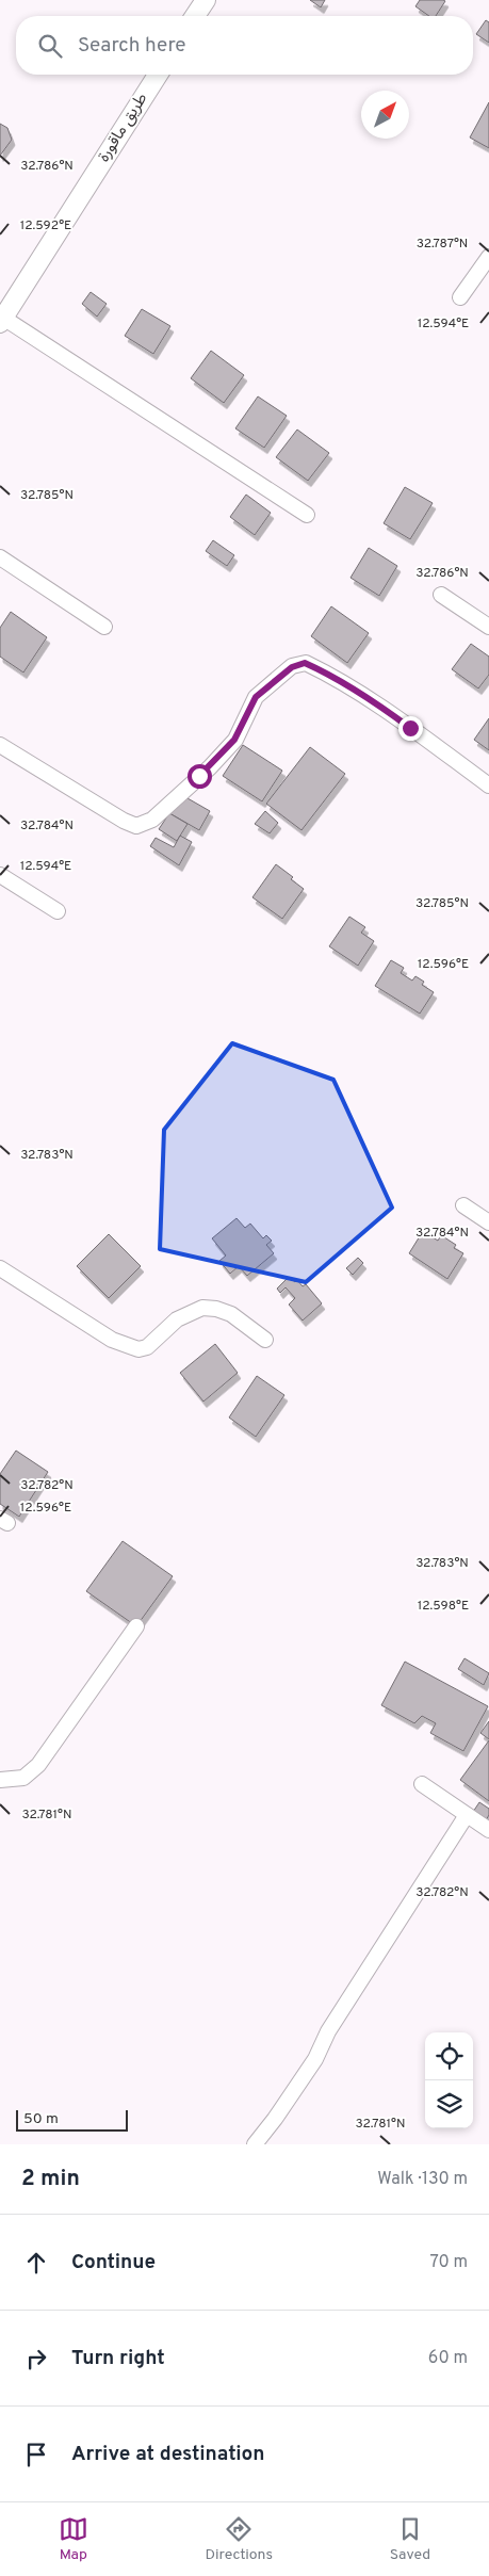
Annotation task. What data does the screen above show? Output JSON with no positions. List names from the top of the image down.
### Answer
{
  "streets": {
    "street": ["طريق ماقورة"]
  },
  "scale_bar": "50 m",
  "north": "top right",
  "page": {
    "search": "Search here",
    "scale": "50 m",
    "heading": ["2 min", "Walk · 130 m"],
    "list": [
      ["Continue", "70 m"],
      ["Turn right", "60 m"],
      "Arrive at destination"
    ],
    "nav": ["Map", "Directions", "Saved"]
  },
  "coordinates": [
    "32.786°N",
    "12.592°E",
    "32.787°N",
    "12.594°E",
    "32.785°N",
    "32.784°N",
    "12.596°E",
    "32.783°N",
    "32.782°N",
    "12.598°E",
    "32.781°N"
  ]
}
